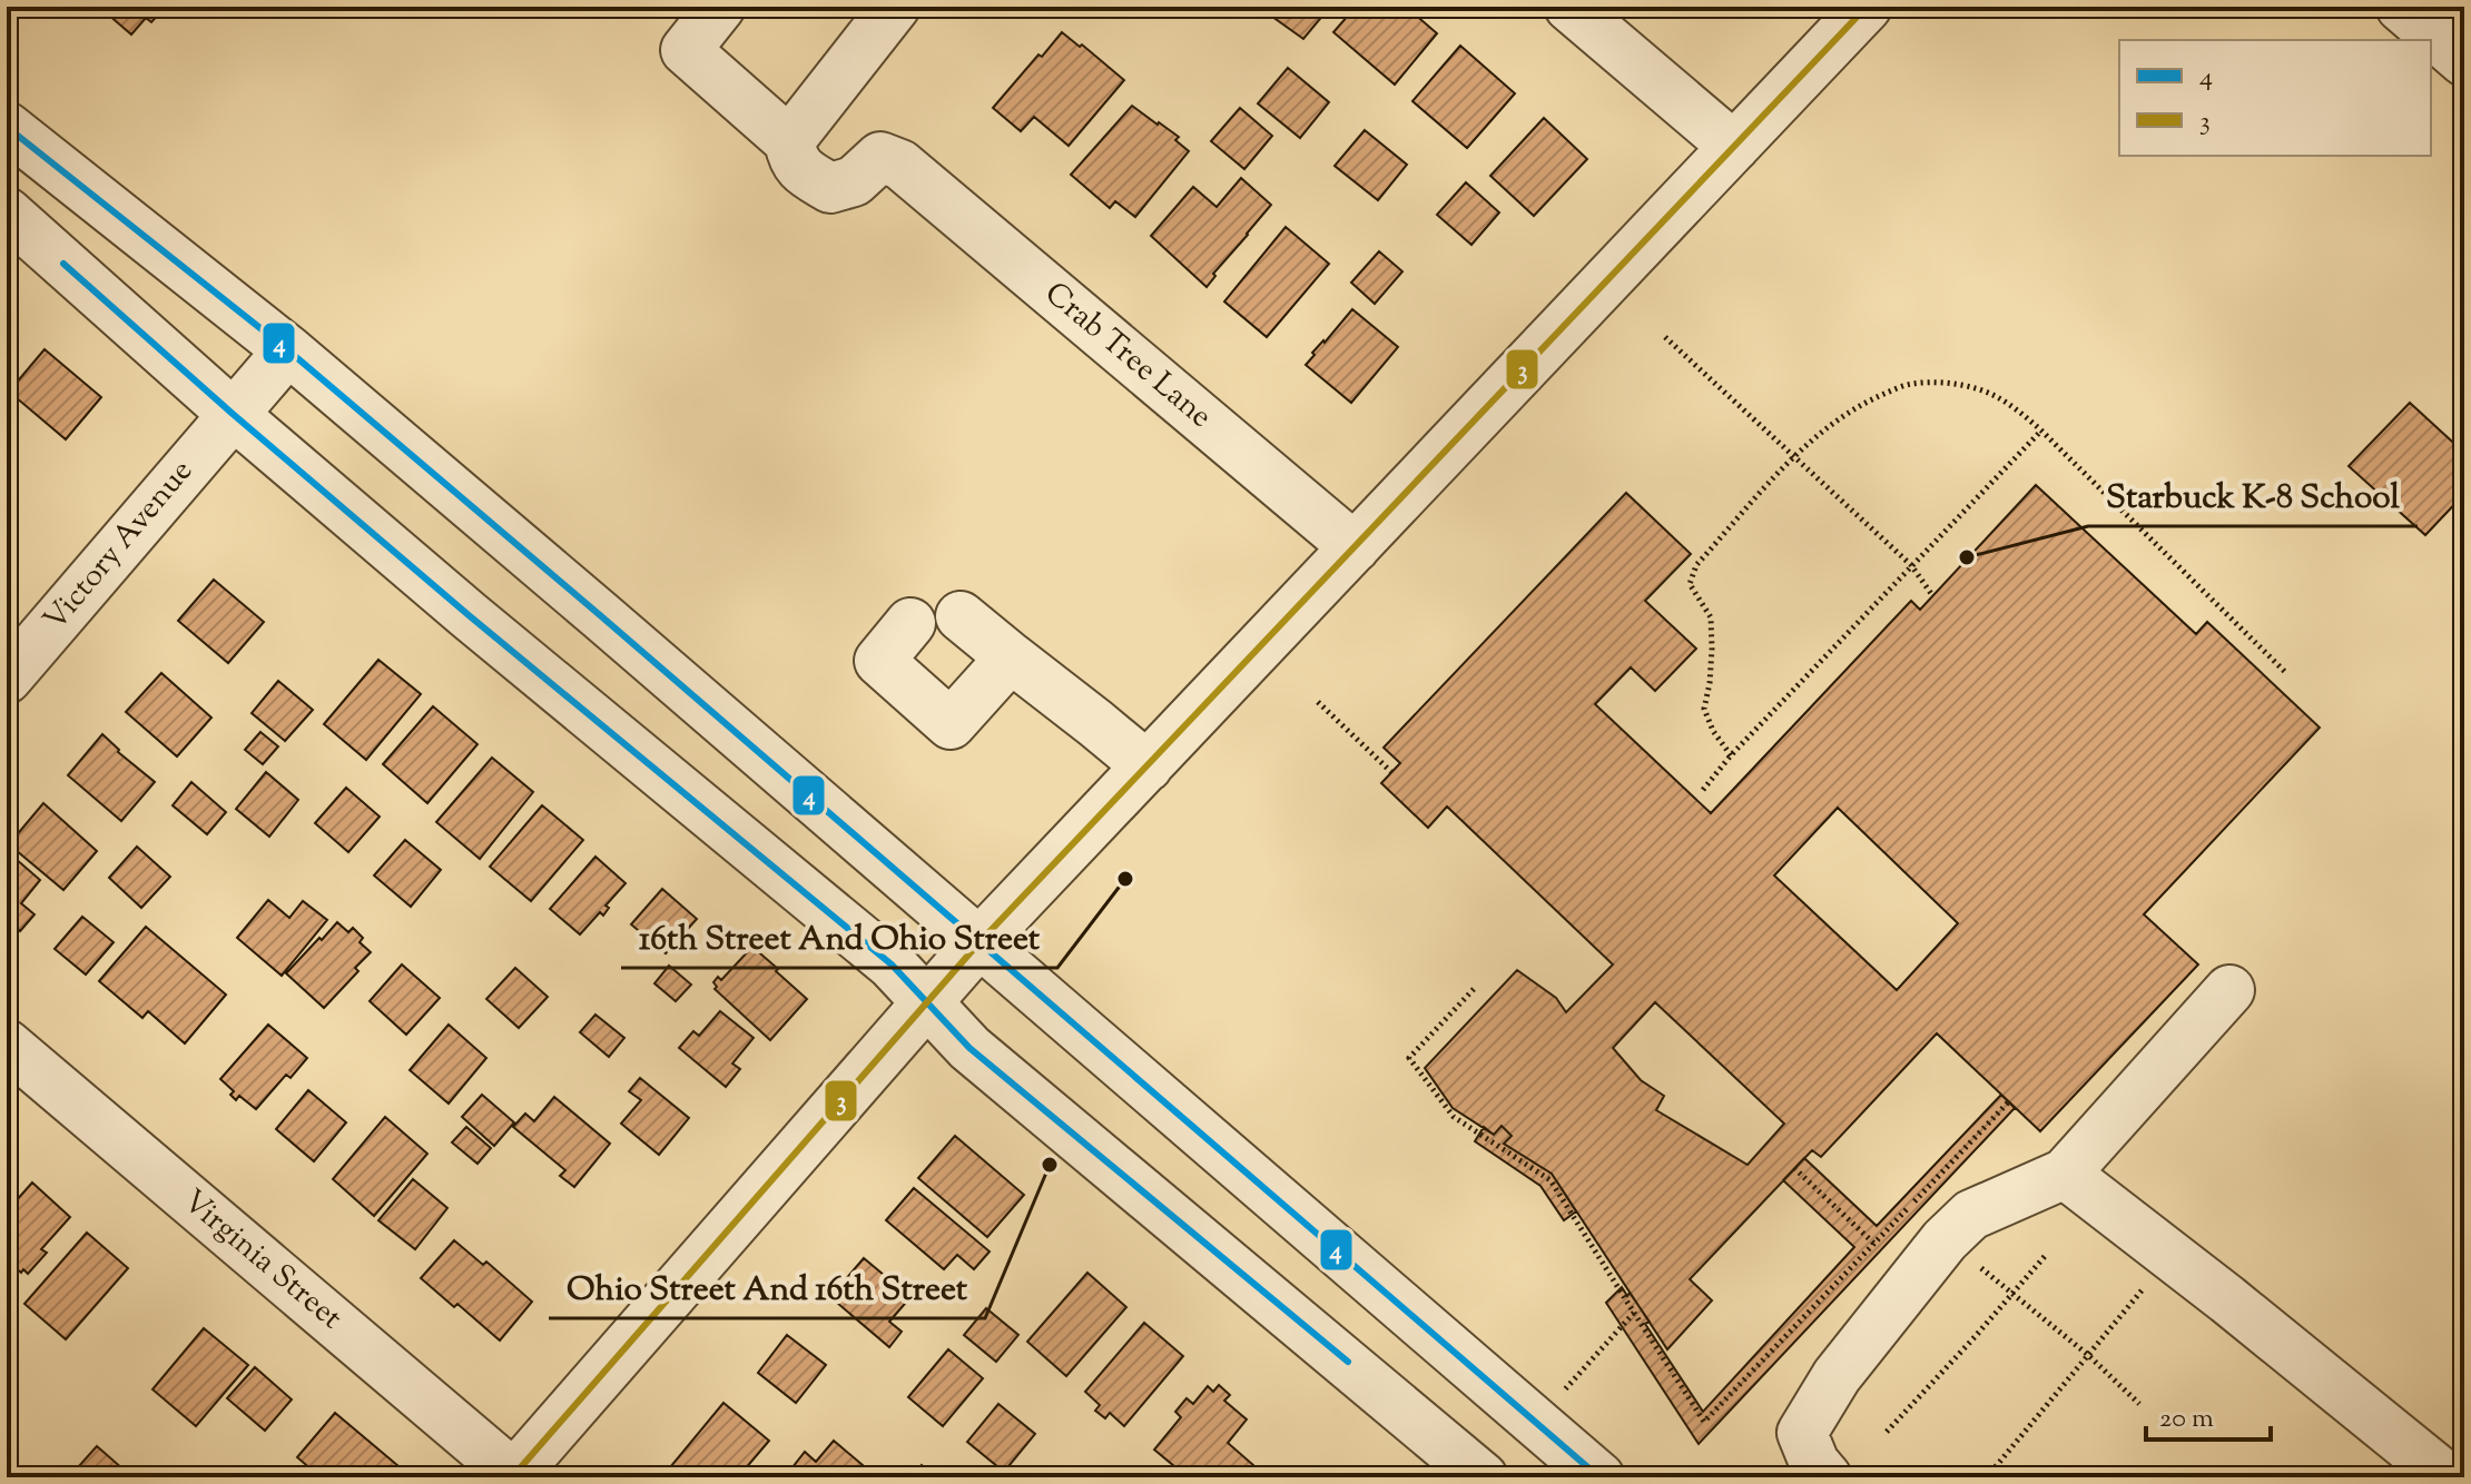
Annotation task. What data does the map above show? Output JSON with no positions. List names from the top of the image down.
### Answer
{
  "streets": {
    "street": ["Crab Tree Lane", "Victory Avenue", "Virginia Street"]
  },
  "places": ["Starbuck K-8 School", "16th Street And Ohio Street", "Ohio Street And 16th Street"],
  "lines": ["transit line 3", "transit line 4"],
  "legend": ["4", "3"],
  "scale_bar": "20 m"
}
